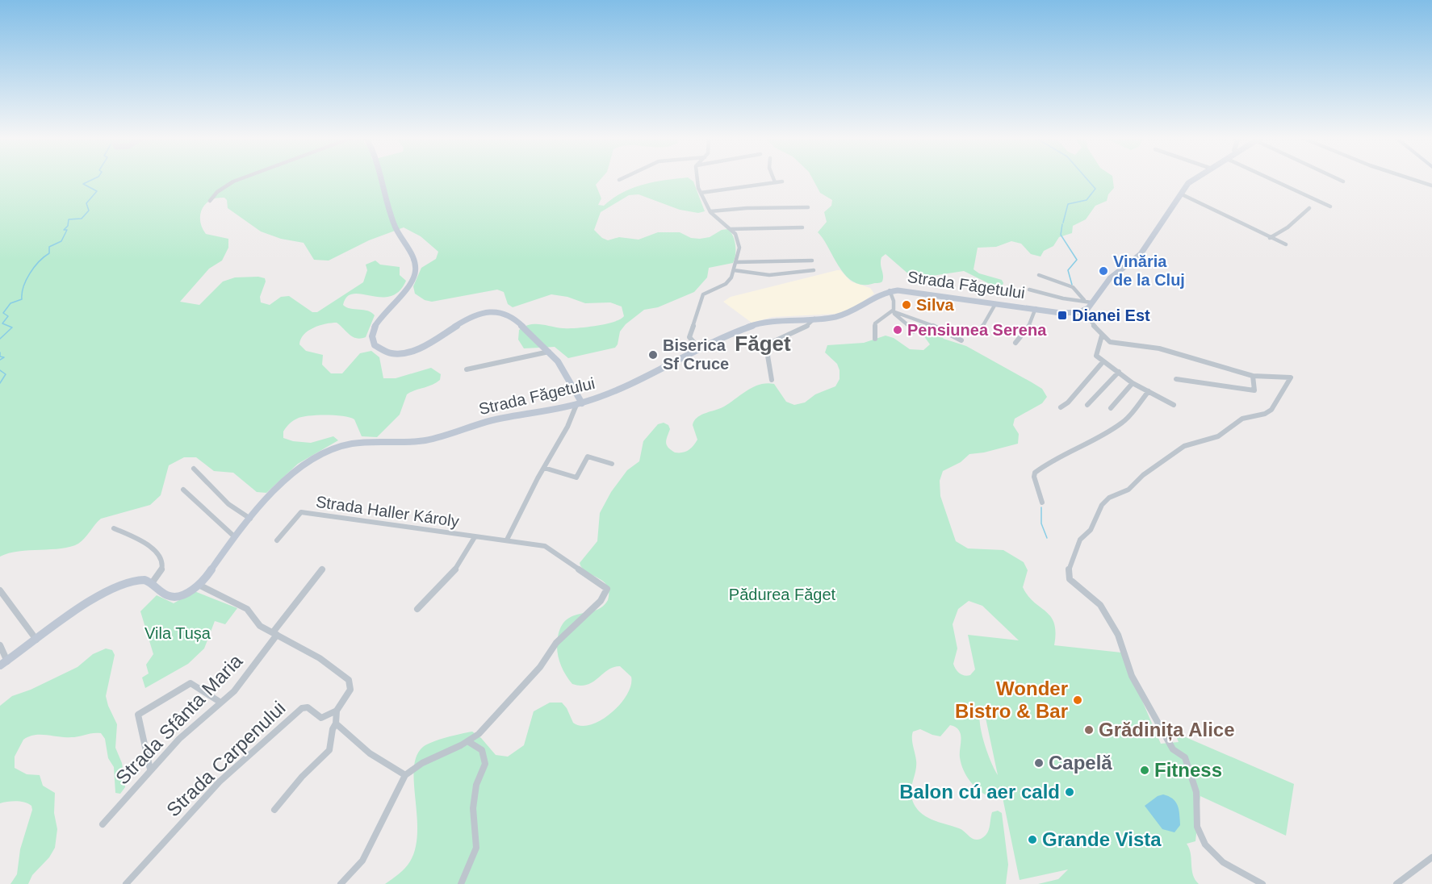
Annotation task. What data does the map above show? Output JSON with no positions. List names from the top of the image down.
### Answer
{
  "streets": {
    "main road": ["Strada Făgetului"],
    "street": ["Strada Haller Károly", "Strada Sfânta Maria", "Strada Carpenului"]
  },
  "districts": ["Făget"],
  "parks": ["Pădurea Făget", "Vila Tușa"],
  "places": {
    "other": [
      "Vinăria de la Cluj",
      "Silva",
      "Pensiunea Serena",
      "Biserica Sf Cruce",
      "Wonder Bistro & Bar",
      "Grădinița Alice",
      "Capelă",
      "Fitness",
      "Balon cú aer cald",
      "Grande Vista"
    ],
    "transit": ["Dianei Est"]
  }
}
